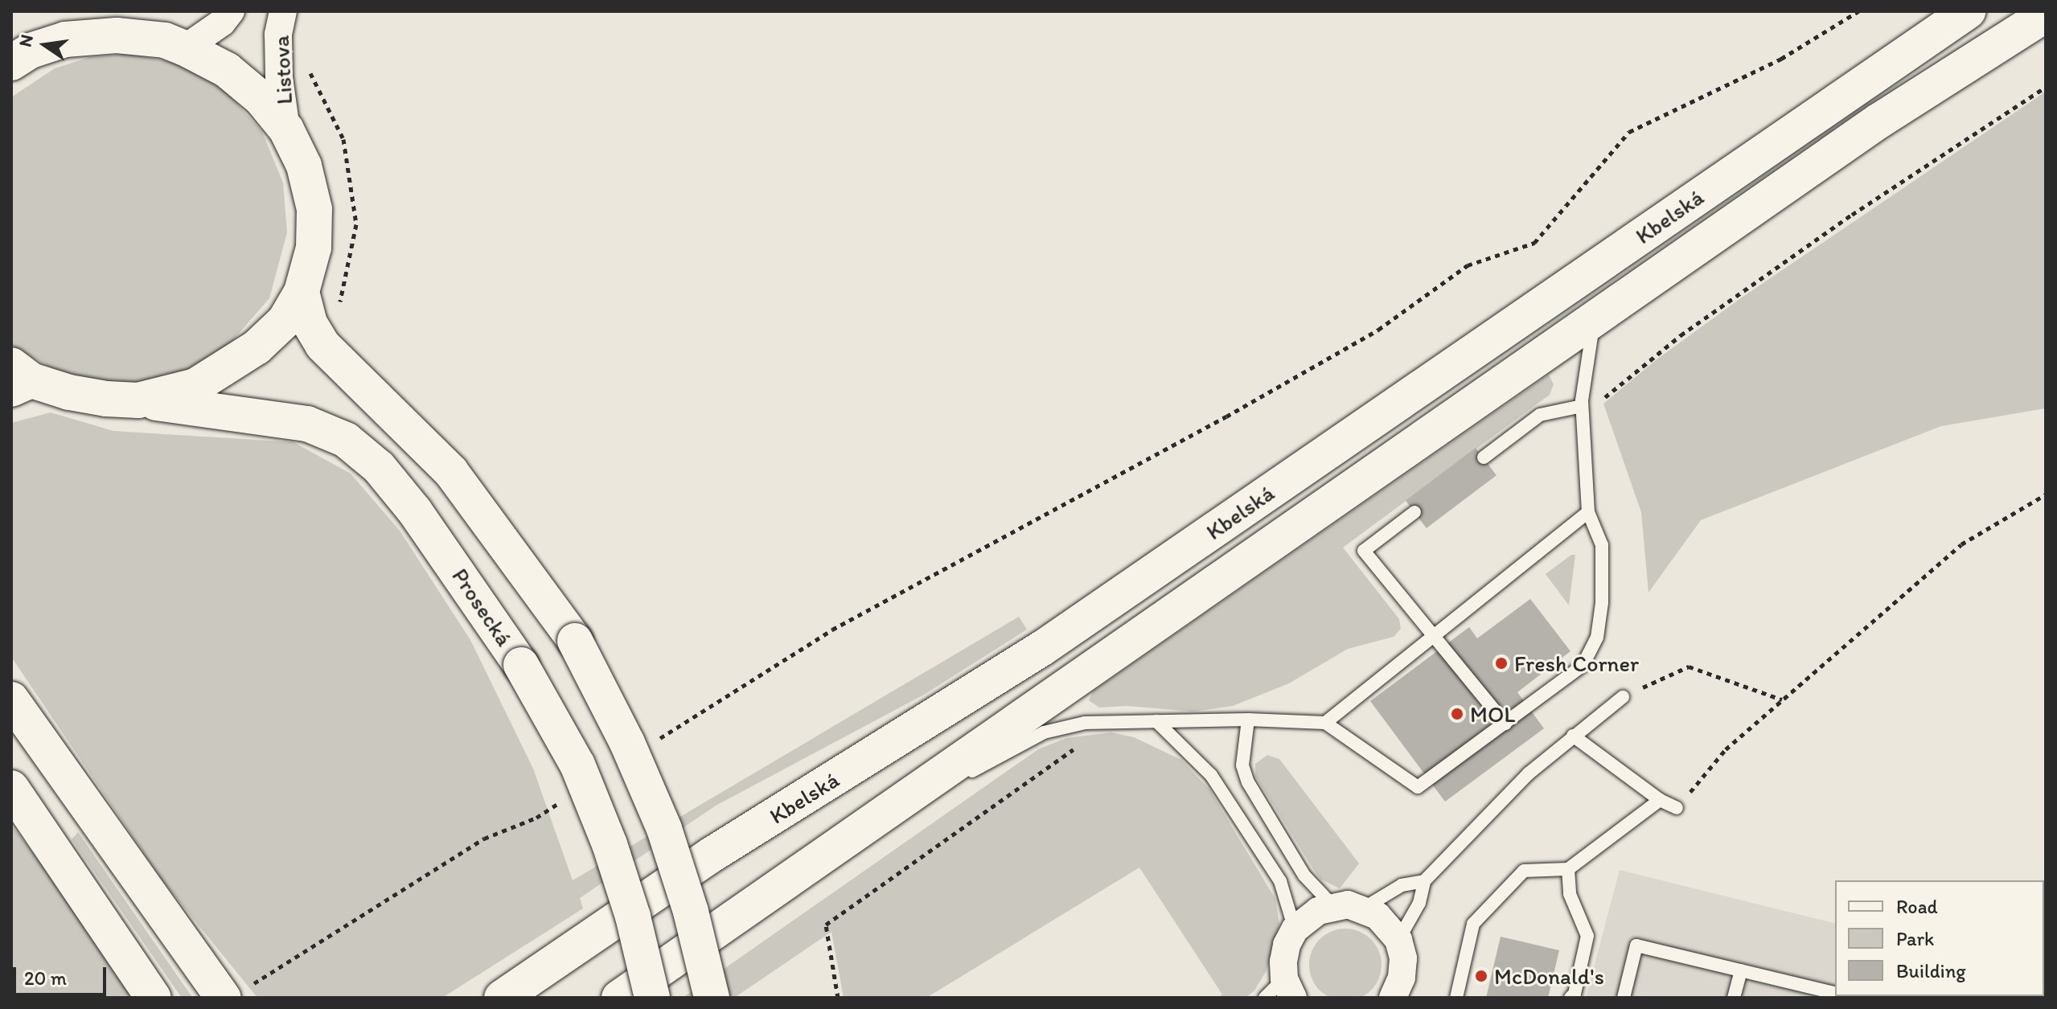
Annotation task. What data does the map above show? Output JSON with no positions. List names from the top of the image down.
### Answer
{
  "streets": {
    "main road": ["Kbelská", "Prosecká"],
    "street": ["Listova"]
  },
  "places": ["Fresh Corner", "MOL", "McDonald's"],
  "legend": ["Road", "Park", "Building"],
  "scale_bar": "20 m",
  "north": "left"
}
